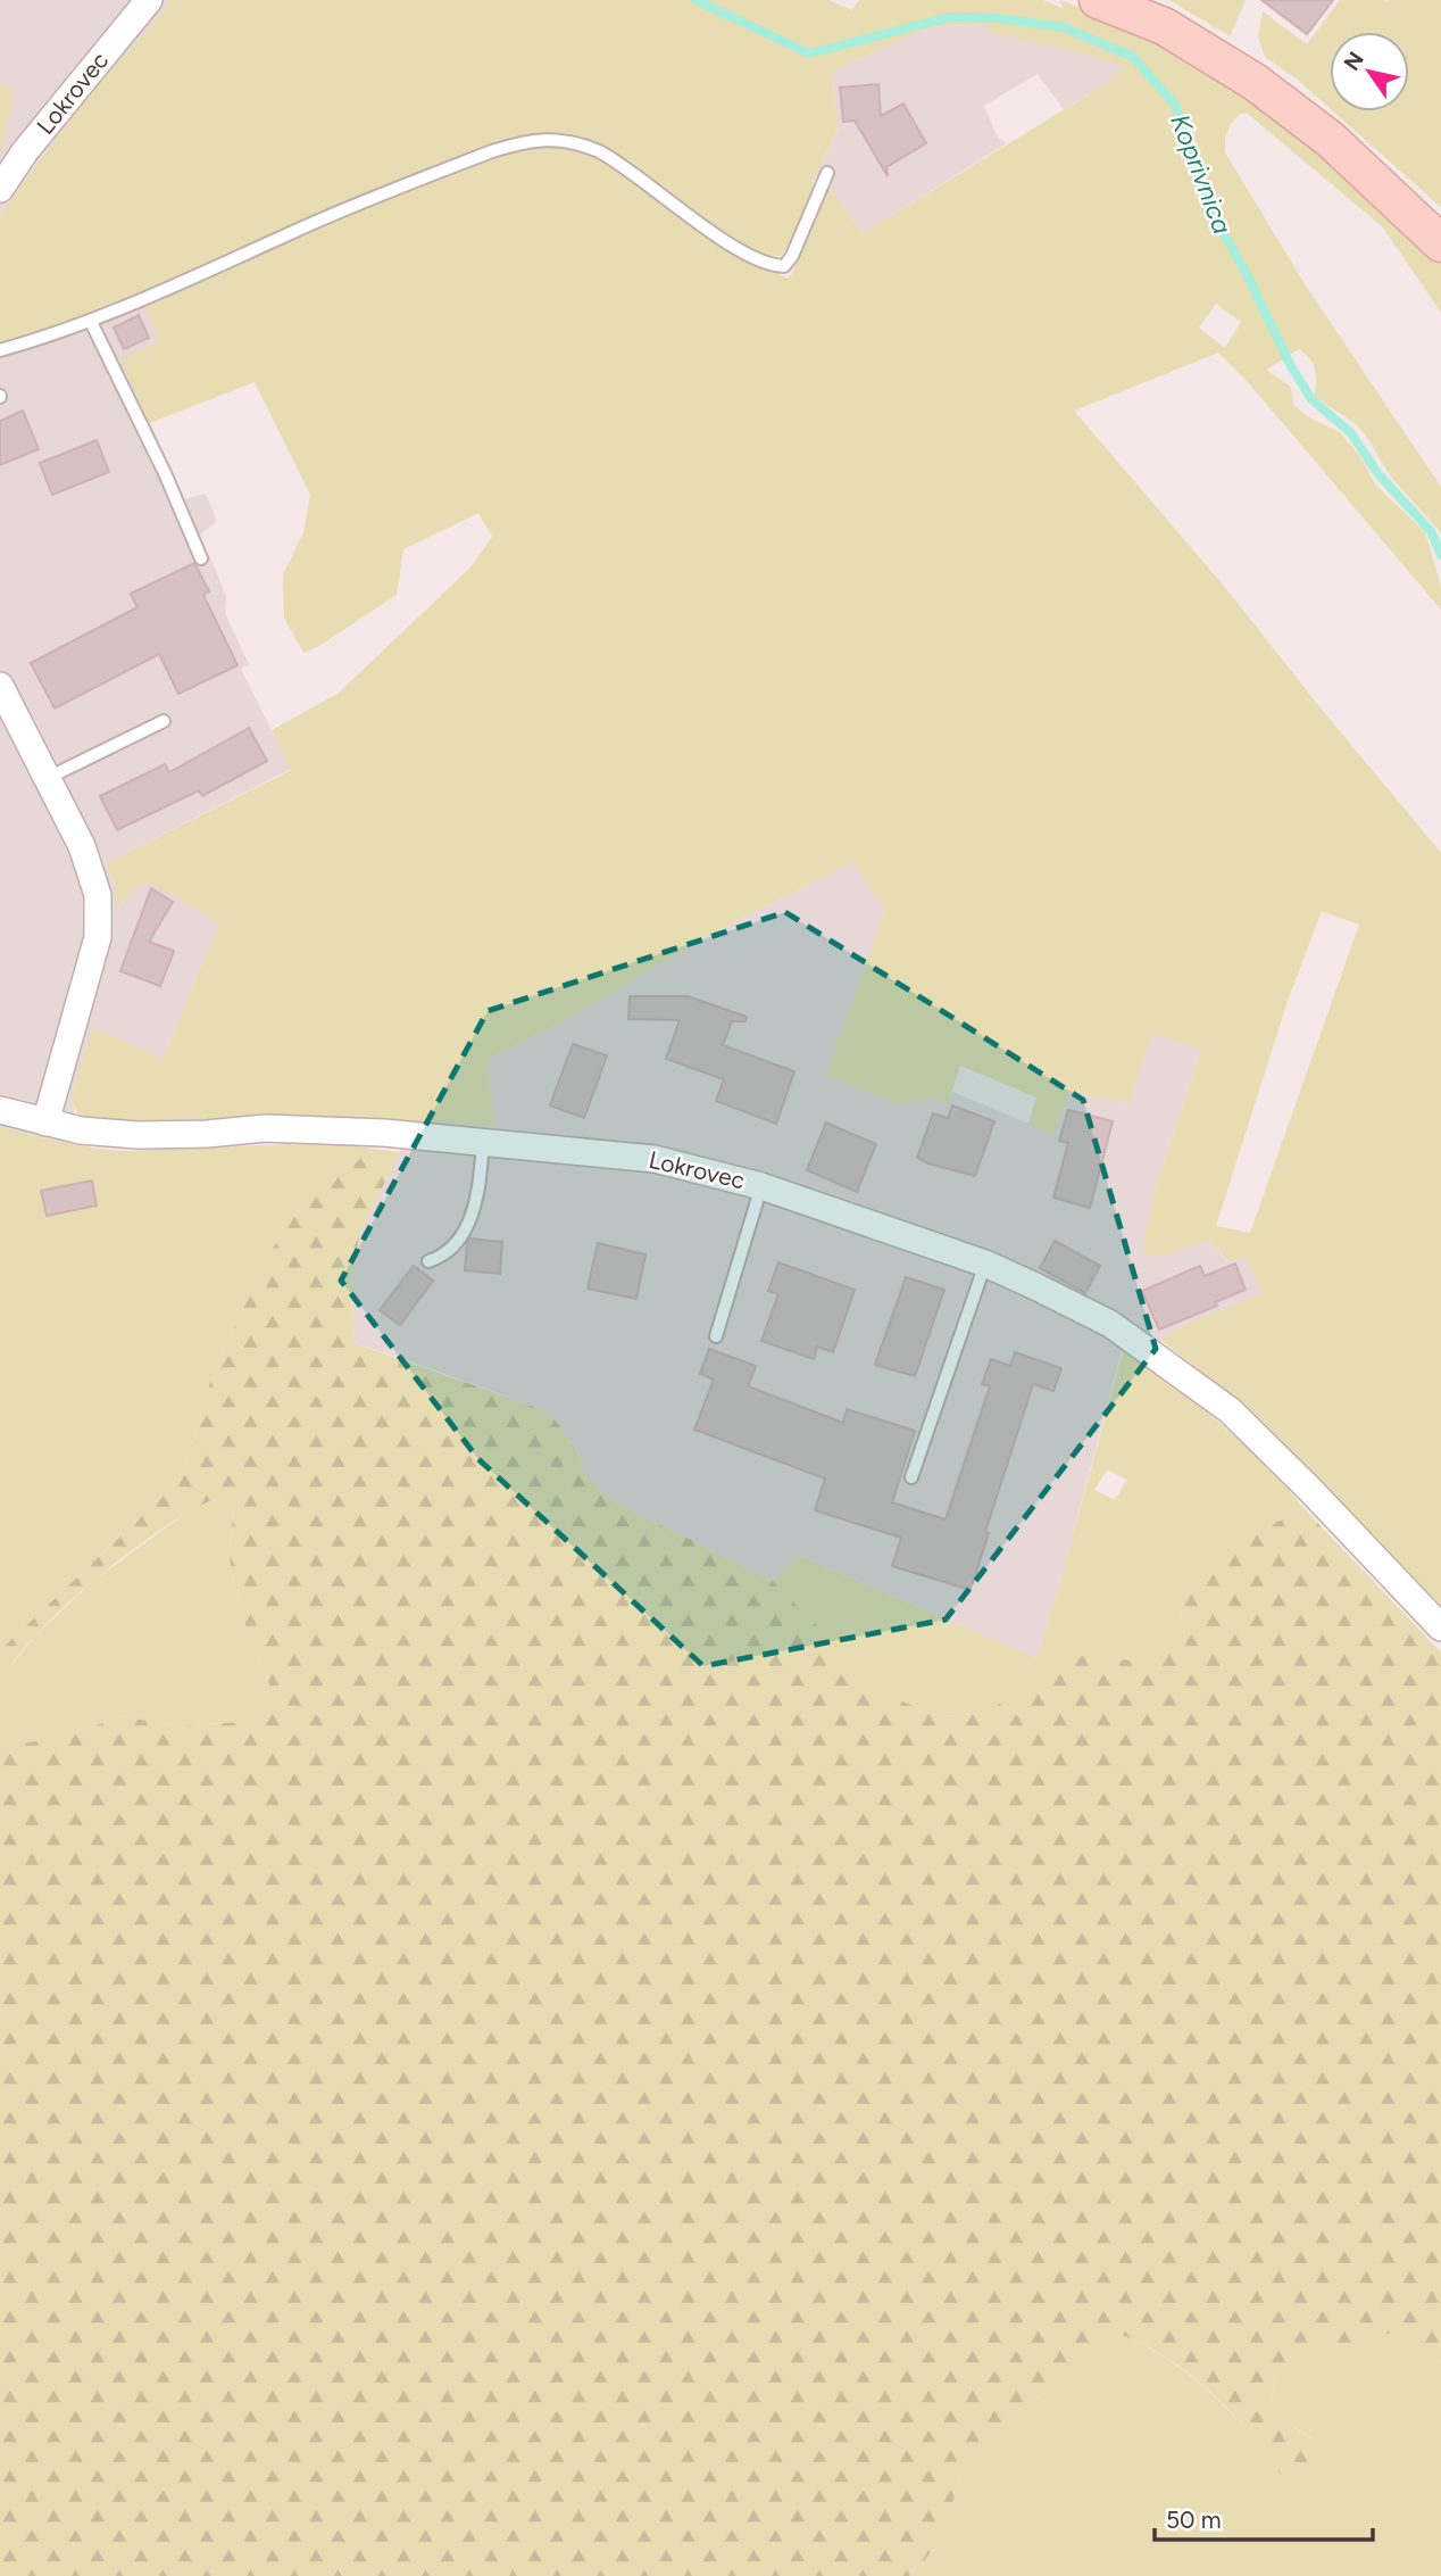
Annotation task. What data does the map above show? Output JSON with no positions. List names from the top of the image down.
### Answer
{
  "streets": {
    "street": ["Lokrovec"]
  },
  "water": ["Koprivnica"],
  "scale_bar": "50 m",
  "north": "top left"
}
